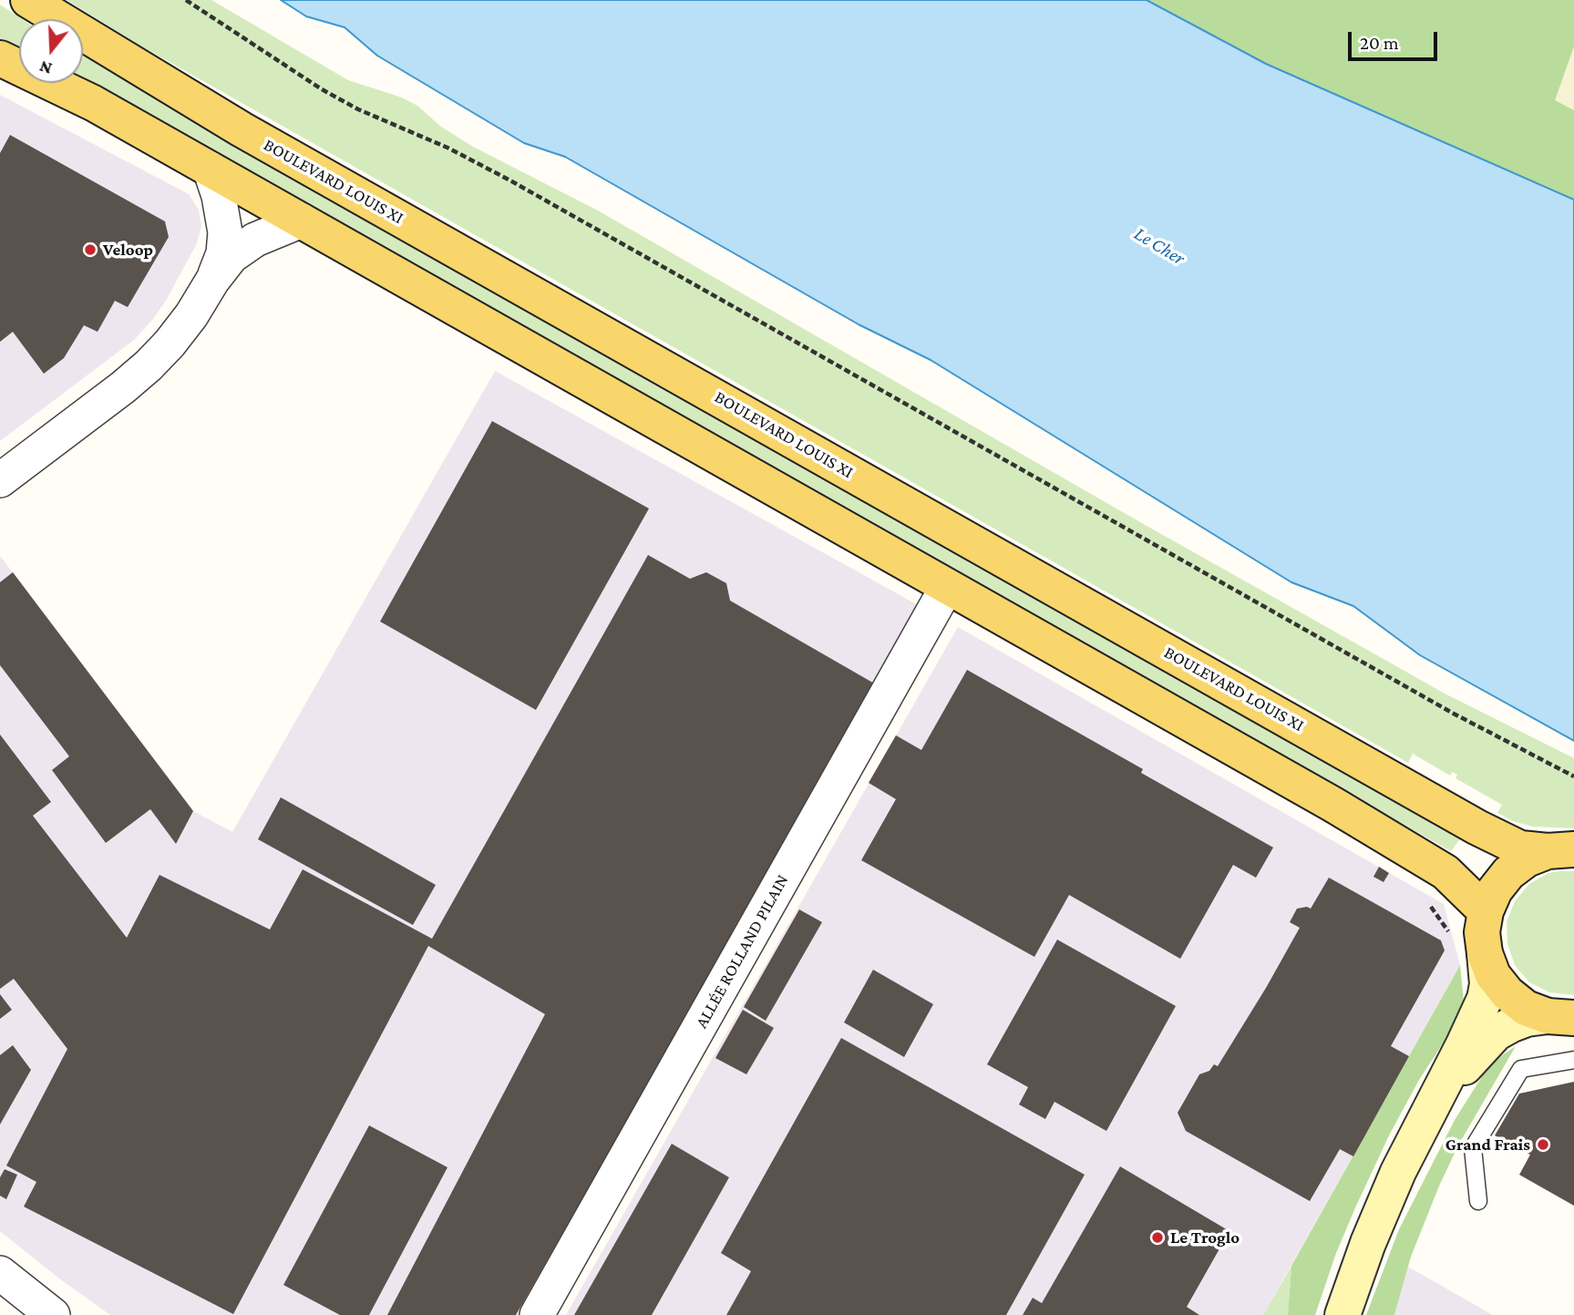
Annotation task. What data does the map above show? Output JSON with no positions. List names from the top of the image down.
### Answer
{
  "streets": {
    "main road": ["BOULEVARD LOUIS XI"],
    "street": ["ALLÉE ROLLAND PILAIN"]
  },
  "water": ["Le Cher"],
  "places": ["Veloop", "Grand Frais", "Le Troglo"],
  "scale_bar": "20 m",
  "north": "bottom"
}
